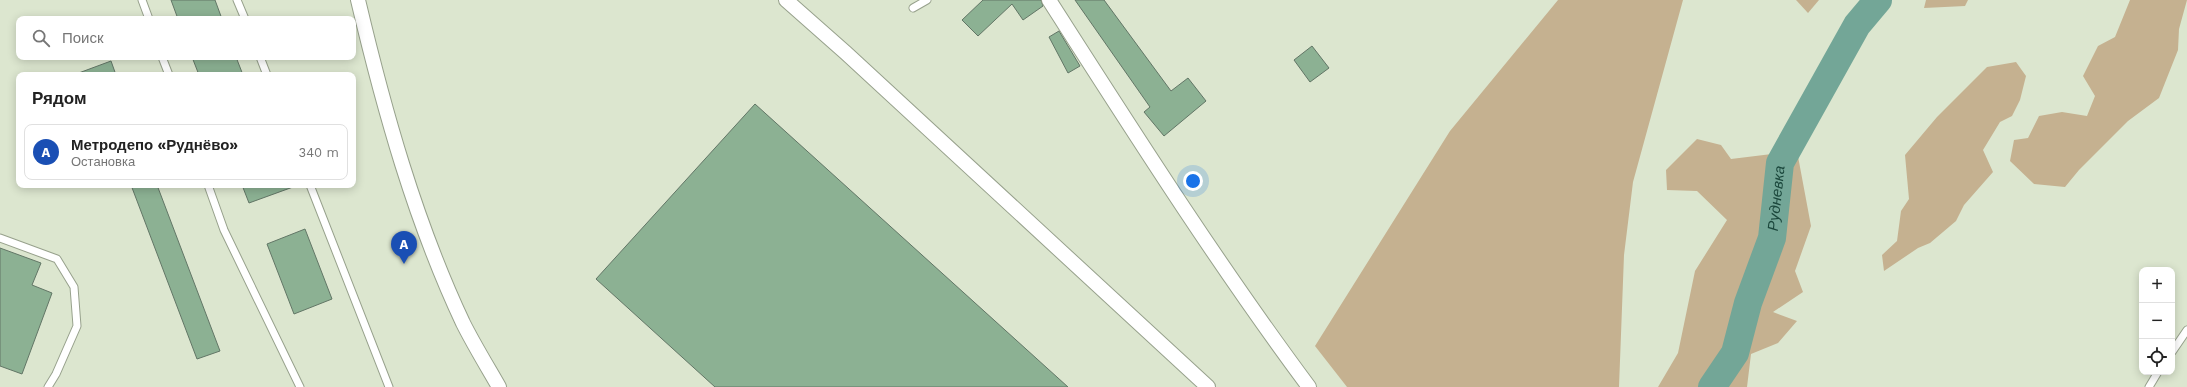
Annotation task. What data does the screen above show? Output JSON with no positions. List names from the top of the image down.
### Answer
{
  "water": ["Рудневка"],
  "page": {
    "search": "Поиск",
    "heading": "Рядом",
    "list": [
      {
        "mark": "A",
        "name": "Метродепо «Руднёво»",
        "note": "Остановка",
        "value": "340 m"
      }
    ],
    "pins": "A",
    "map_buttons": ["+", "−"]
  }
}
